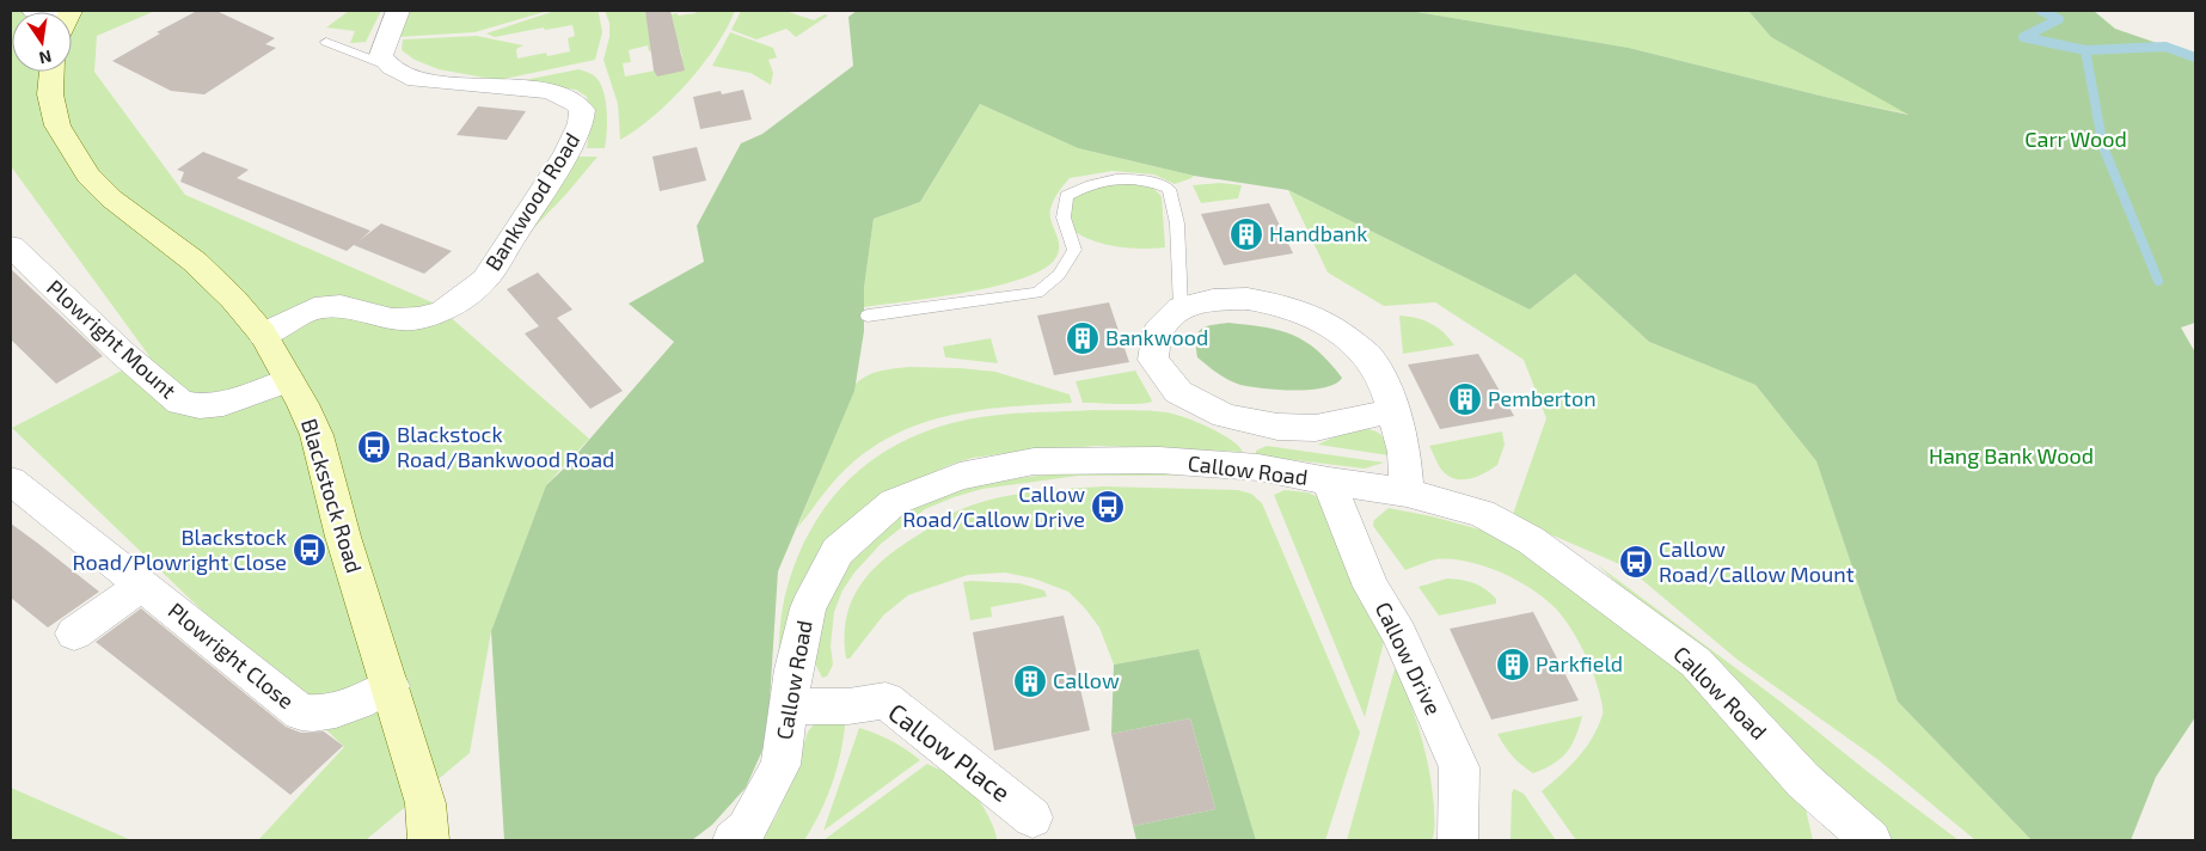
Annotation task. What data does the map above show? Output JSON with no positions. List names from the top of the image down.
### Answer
{
  "streets": {
    "street": [
      "Bankwood Road",
      "Plowright Mount",
      "Callow Road",
      "Blackstock Road",
      "Plowright Close",
      "Callow Drive",
      "Callow Place"
    ]
  },
  "crossings": [
    ["Bankwood Road", "Blackstock Road"],
    ["Plowright Mount", "Blackstock Road"],
    ["Callow Road", "Callow Drive"],
    ["Callow Road", "Callow Place"],
    ["Blackstock Road", "Plowright Close"]
  ],
  "parks": ["Carr Wood", "Hang Bank Wood"],
  "places": {
    "building": [
      "Handbank",
      "Bankwood",
      "Pemberton",
      "Parkfield",
      "Callow"
    ],
    "bus stop": [
      "Blackstock Road/Bankwood Road",
      "Callow Road/Callow Drive",
      "Blackstock Road/Plowright Close",
      "Callow Road/Callow Mount"
    ]
  },
  "north": "bottom"
}
